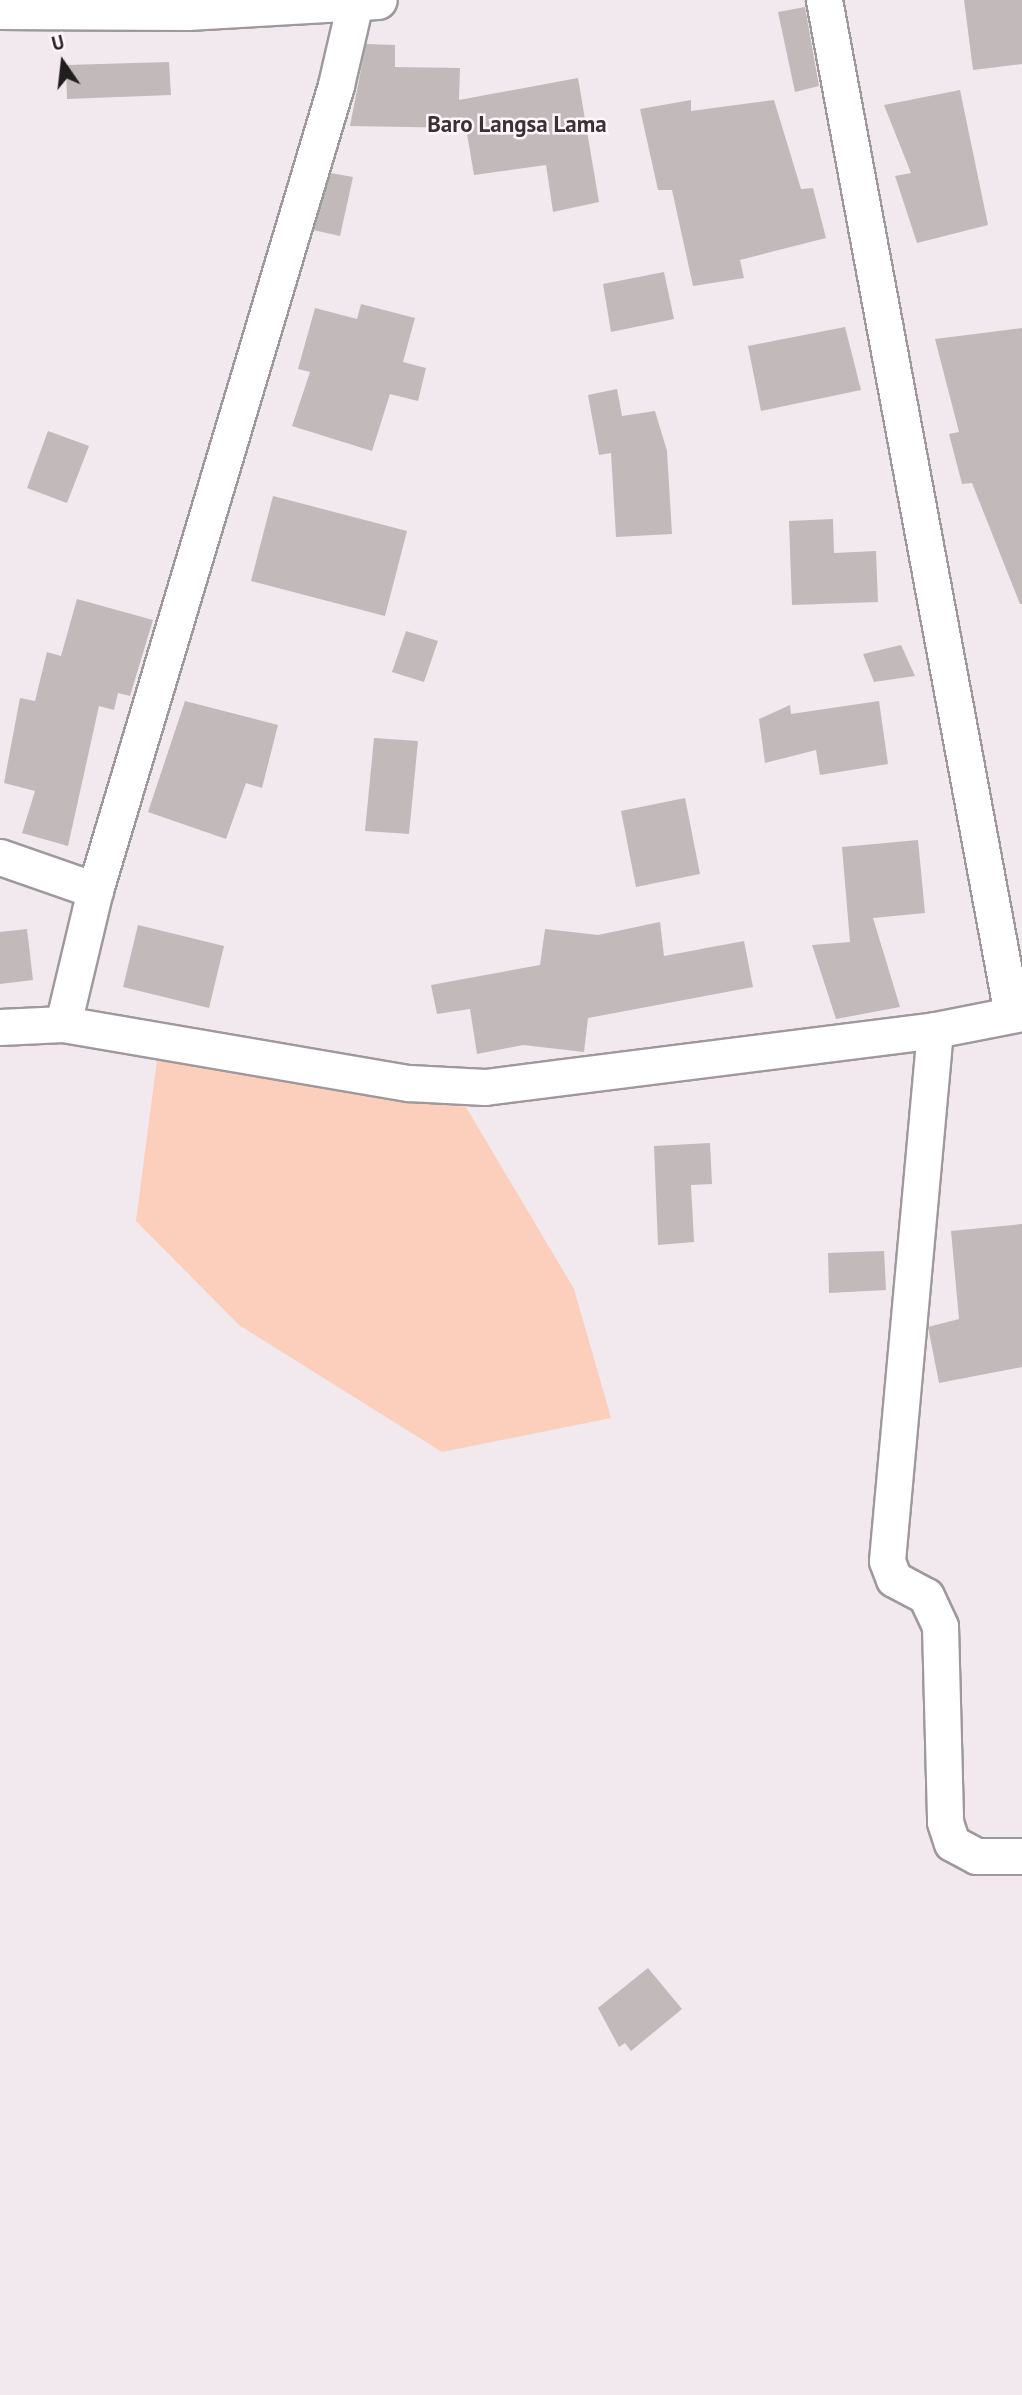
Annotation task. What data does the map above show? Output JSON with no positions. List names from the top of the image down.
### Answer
{
  "districts": ["Baro Langsa Lama"],
  "north": "top"
}
